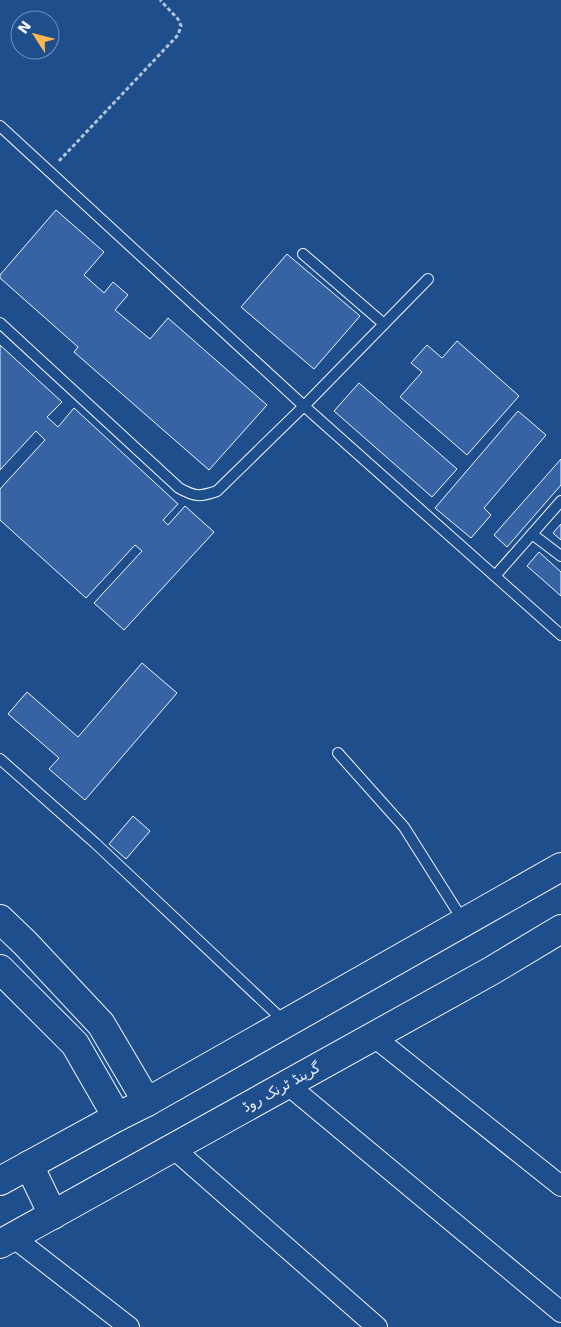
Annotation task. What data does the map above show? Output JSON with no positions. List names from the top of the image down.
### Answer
{
  "streets": {
    "main road": ["گرینڈ ٹرنک روڈ"]
  },
  "north": "top left"
}
